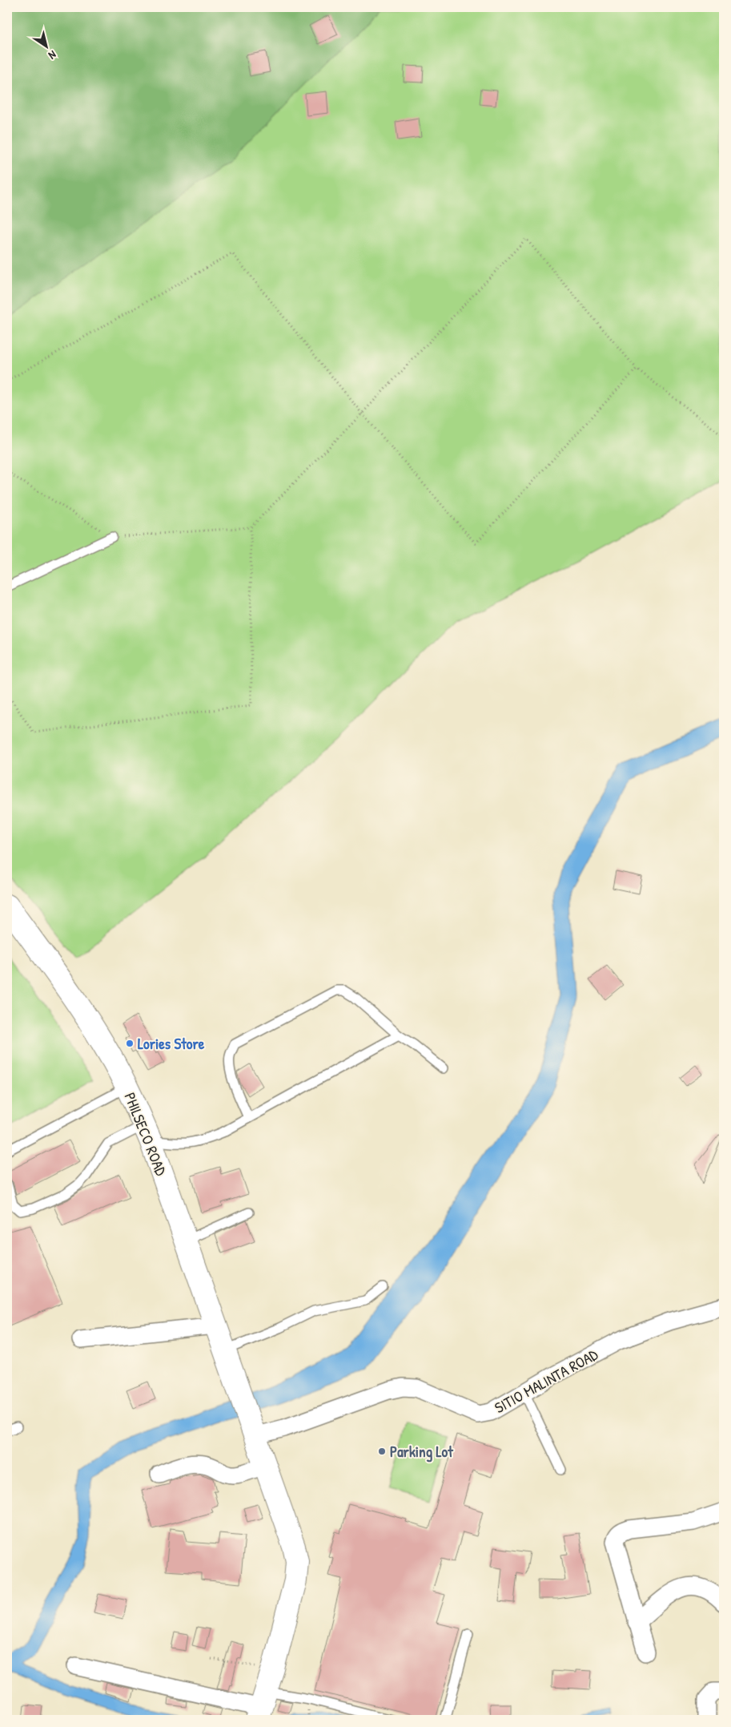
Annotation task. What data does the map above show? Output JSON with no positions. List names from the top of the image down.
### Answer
{
  "streets": {
    "street": ["PHILSECO ROAD", "SITIO MALINTA ROAD"]
  },
  "crossings": [
    ["PHILSECO ROAD", "SITIO MALINTA ROAD"]
  ],
  "places": ["Lories Store", "Parking Lot"],
  "north": "bottom right"
}
